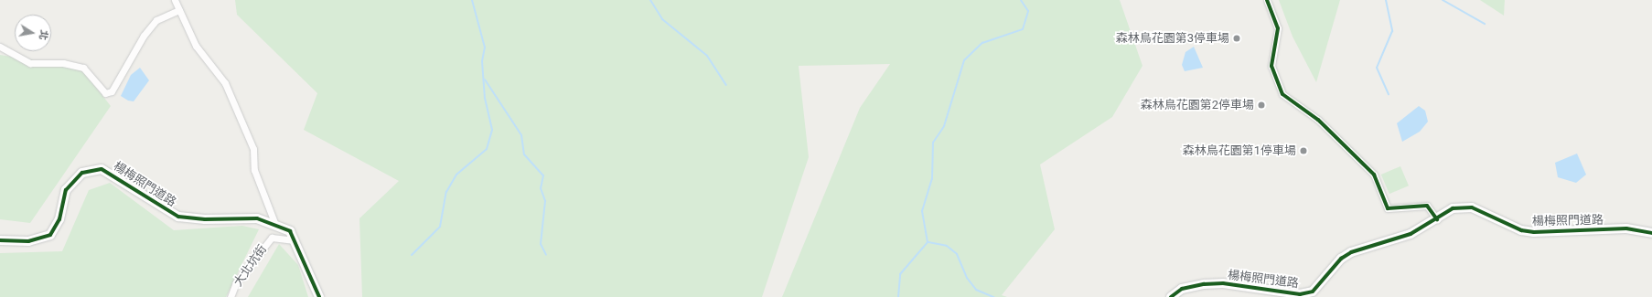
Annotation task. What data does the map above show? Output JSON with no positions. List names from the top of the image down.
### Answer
{
  "streets": {
    "street": ["楊梅照門道路", "大北坑街"]
  },
  "crossings": [
    ["楊梅照門道路", "大北坑街"]
  ],
  "places": ["森林鳥花園第3停車場", "森林鳥花園第2停車場", "森林鳥花園第1停車場"],
  "north": "right"
}
